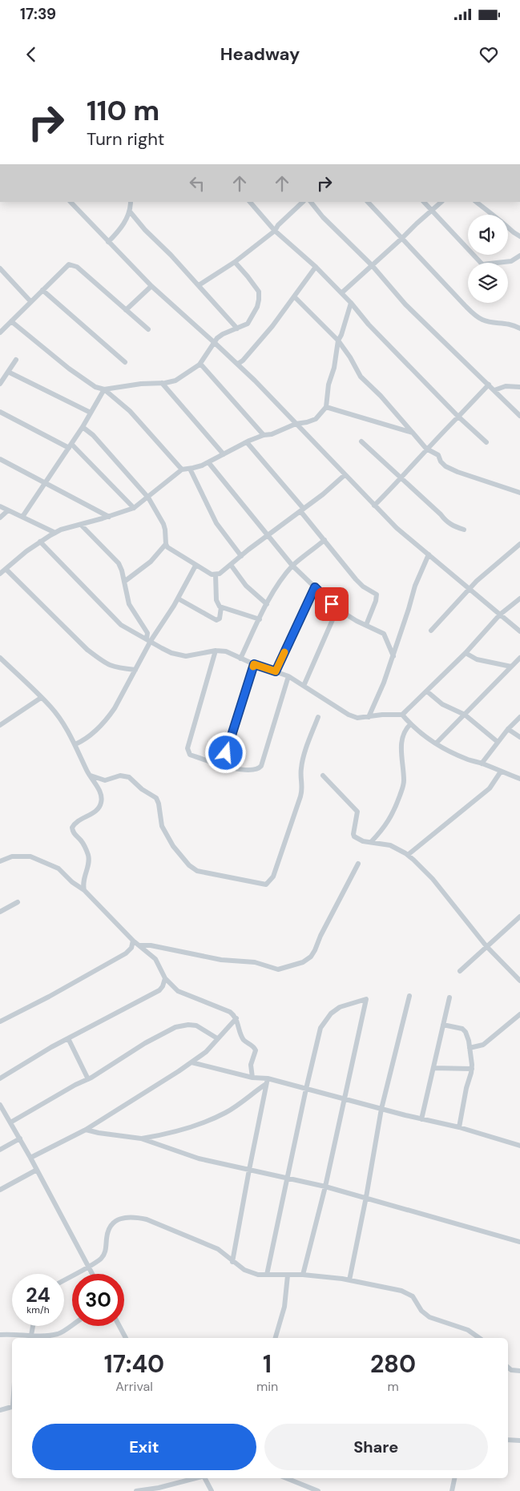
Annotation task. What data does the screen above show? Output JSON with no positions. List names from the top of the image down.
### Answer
{
  "page": {
    "status": "17:39",
    "header": "Headway",
    "turn": ["110 m", "Turn right"],
    "speed": "24 km/h",
    "limit": "30",
    "eta": [
      "17:40",
      "Arrival",
      "1",
      "min",
      "280",
      "m"
    ],
    "buttons": ["Exit", "Share"]
  }
}
